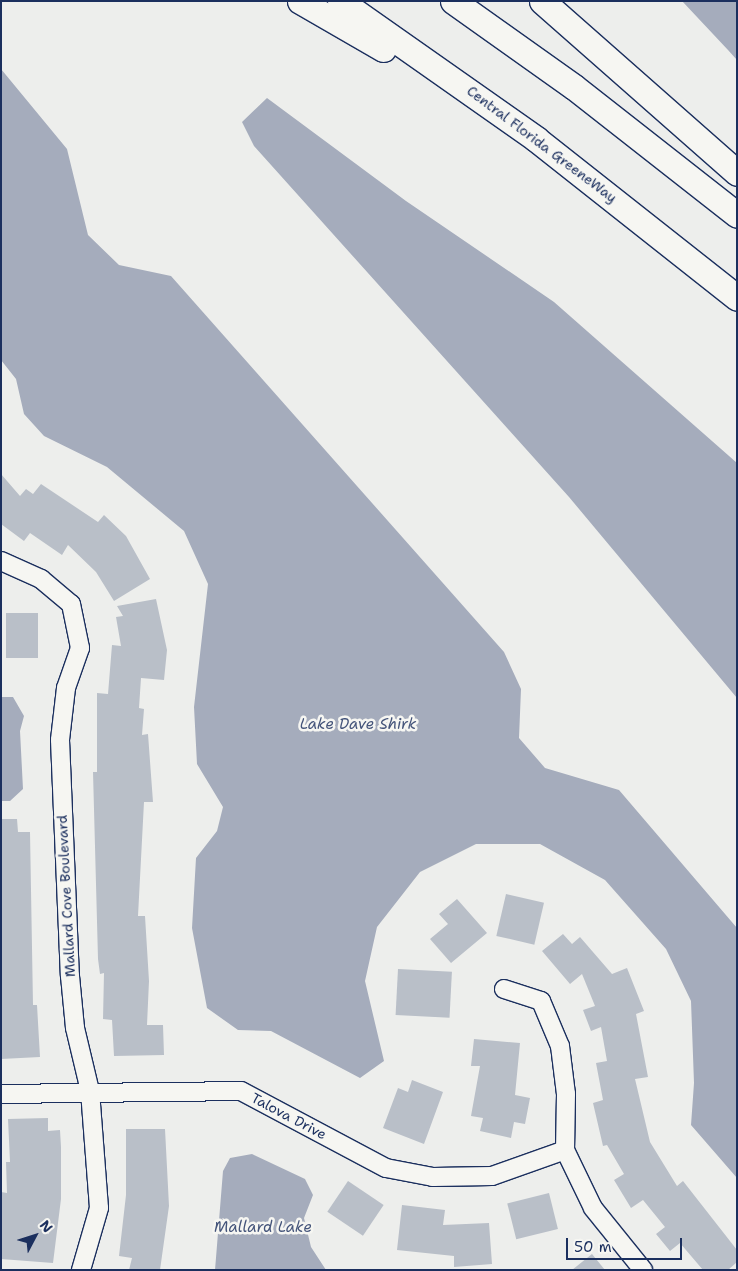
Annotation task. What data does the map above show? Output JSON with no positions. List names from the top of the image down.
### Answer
{
  "streets": {
    "highway": ["Central Florida GreeneWay"],
    "street": ["Mallard Cove Boulevard", "Talova Drive"]
  },
  "crossings": [
    ["Mallard Cove Boulevard", "Talova Drive"]
  ],
  "water": ["Lake Dave Shirk", "Mallard Lake"],
  "scale_bar": "50 m",
  "north": "top right"
}
